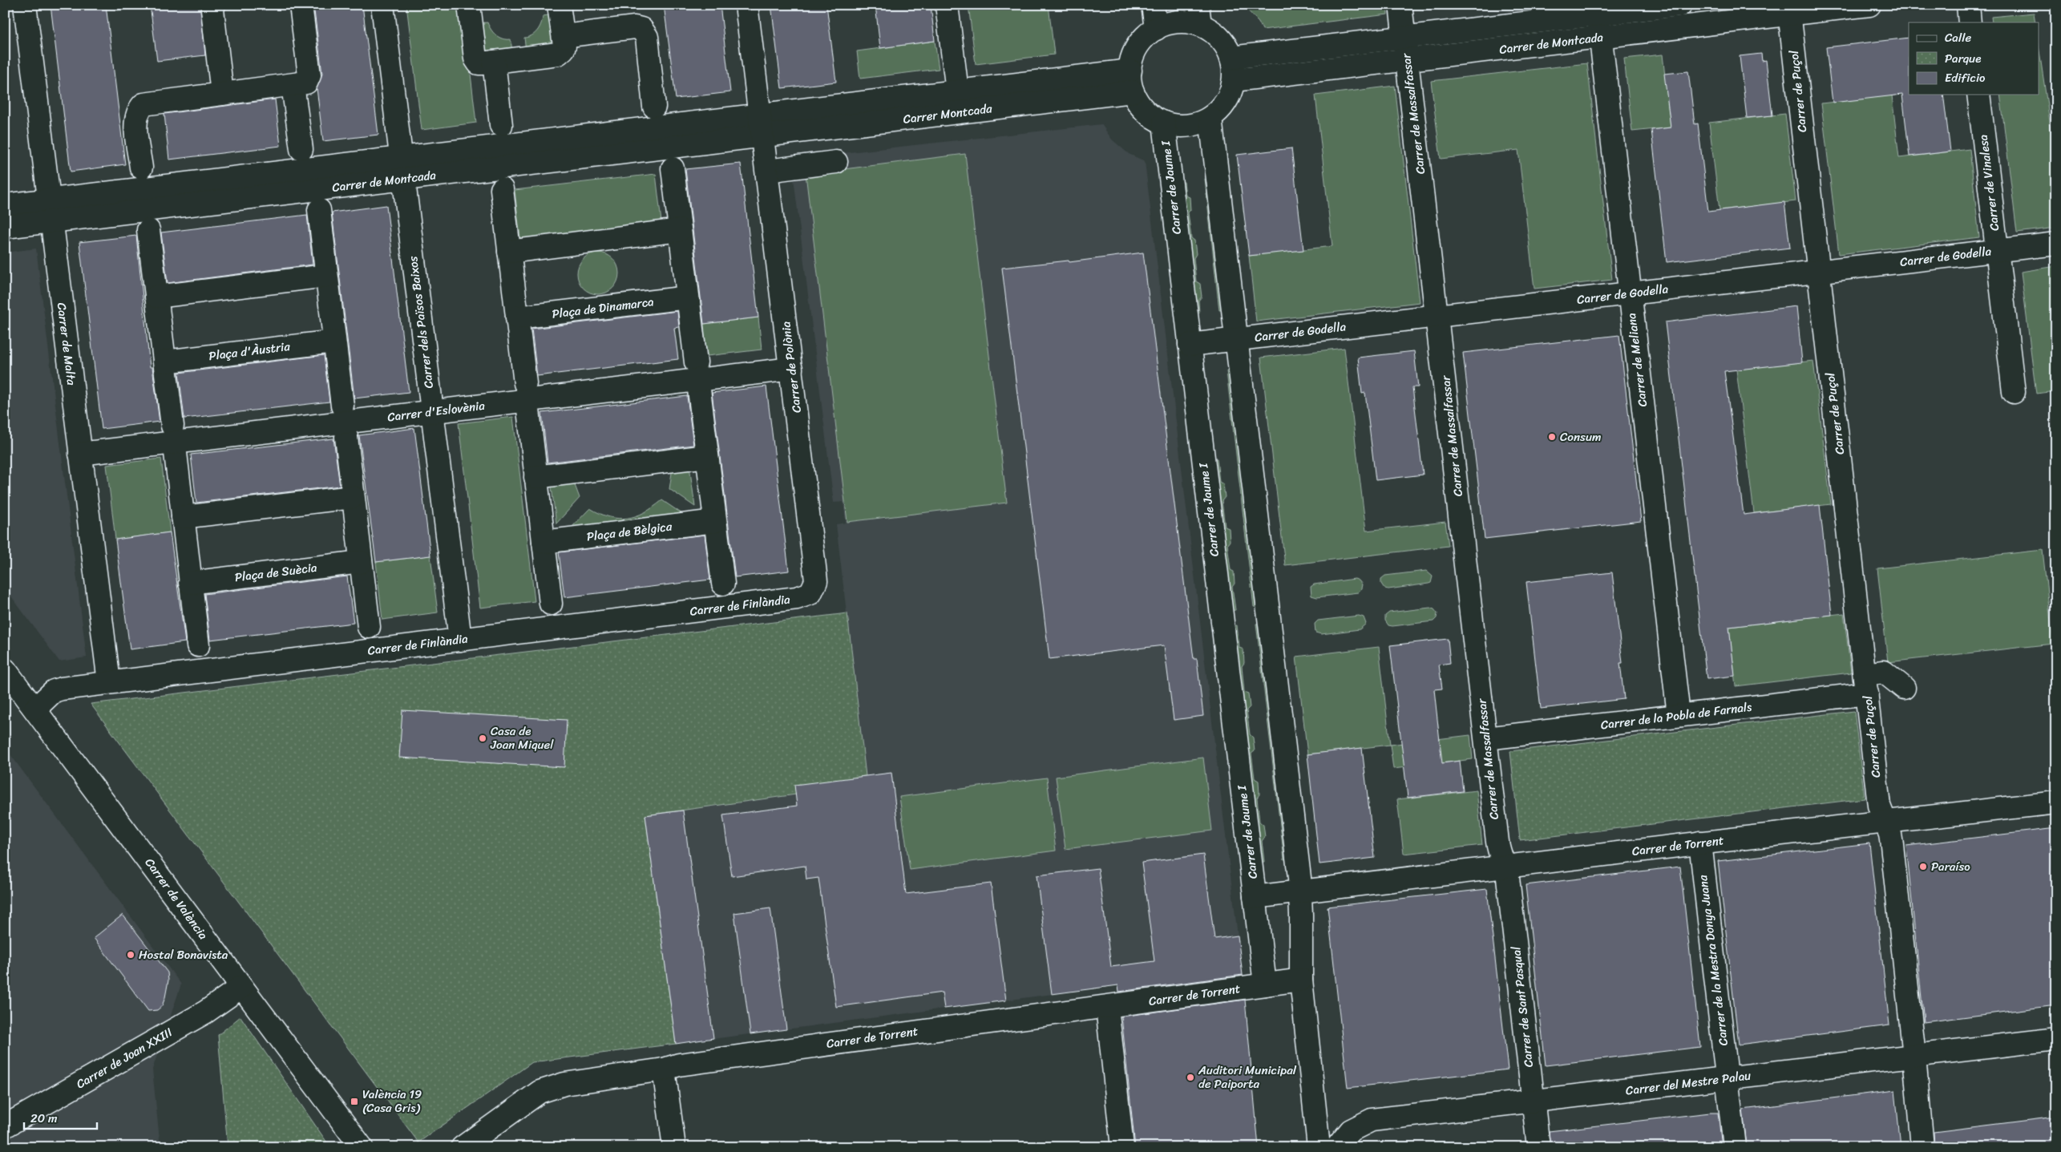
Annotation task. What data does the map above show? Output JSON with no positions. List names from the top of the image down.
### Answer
{
  "streets": {
    "street": [
      "Carrer de Montcada",
      "Carrer de Puçol",
      "Carrer Montcada",
      "Carrer de Massalfassar",
      "Carrer de Vinalesa",
      "Carrer de Jaume I",
      "Carrer de Godella",
      "Plaça de Dinamarca",
      "Carrer dels Països Baixos",
      "Carrer de Malta",
      "Plaça d'Àustria",
      "Carrer de Meliana",
      "Carrer de Polònia",
      "Carrer d'Eslovènia",
      "Plaça de Bèlgica",
      "Plaça de Suècia",
      "Carrer de Finlàndia",
      "Carrer de la Pobla de Farnals",
      "Carrer de Torrent",
      "Carrer de València",
      "Carrer de la Mestra Donya Juana",
      "Carrer de Sant Pasqual",
      "Carrer de Joan XXIII",
      "Carrer del Mestre Palau"
    ]
  },
  "crossings": [
    ["Carrer de Montcada", "Carrer de Puçol"],
    ["Carrer de Montcada", "Carrer Montcada"],
    ["Carrer de Montcada", "Carrer de Massalfassar"],
    ["Carrer de Montcada", "Carrer de Jaume I"],
    ["Carrer de Montcada", "Carrer dels Països Baixos"],
    ["Carrer de Montcada", "Carrer de Malta"],
    ["Carrer de Montcada", "Carrer de Meliana"],
    ["Carrer de Montcada", "Carrer de Polònia"],
    ["Carrer de Puçol", "Carrer de Godella"],
    ["Carrer de Puçol", "Carrer de la Pobla de Farnals"],
    ["Carrer de Puçol", "Carrer de Torrent"],
    ["Carrer de Puçol", "Carrer del Mestre Palau"],
    ["Carrer Montcada", "Carrer de Jaume I"],
    ["Carrer Montcada", "Carrer de Polònia"],
    ["Carrer de Massalfassar", "Carrer de Godella"],
    ["Carrer de Massalfassar", "Carrer de la Pobla de Farnals"],
    ["Carrer de Massalfassar", "Carrer de Torrent"],
    ["Carrer de Massalfassar", "Carrer de Sant Pasqual"],
    ["Carrer de Vinalesa", "Carrer de Godella"],
    ["Carrer de Jaume I", "Carrer de Godella"],
    ["Carrer de Jaume I", "Carrer de Torrent"],
    ["Carrer de Godella", "Carrer de Meliana"],
    ["Carrer dels Països Baixos", "Carrer d'Eslovènia"],
    ["Carrer dels Països Baixos", "Carrer de Finlàndia"],
    ["Carrer de Malta", "Carrer d'Eslovènia"],
    ["Carrer de Malta", "Carrer de Finlàndia"],
    ["Carrer de Meliana", "Carrer de la Pobla de Farnals"],
    ["Carrer de Polònia", "Carrer d'Eslovènia"],
    ["Carrer de Polònia", "Carrer de Finlàndia"],
    ["Carrer de Finlàndia", "Carrer de València"],
    ["Carrer de Torrent", "Carrer de la Mestra Donya Juana"],
    ["Carrer de Torrent", "Carrer de Sant Pasqual"],
    ["Carrer de València", "Carrer de Joan XXIII"],
    ["Carrer de la Mestra Donya Juana", "Carrer del Mestre Palau"],
    ["Carrer de Sant Pasqual", "Carrer del Mestre Palau"]
  ],
  "places": {
    "other": [
      "Consum",
      "Casa de Joan Miquel",
      "Paraíso",
      "Hostal Bonavista",
      "Auditori Municipal de Paiporta"
    ],
    "transit": ["València 19 (Casa Gris)"]
  },
  "legend": ["Calle", "Parque", "Edificio"],
  "scale_bar": "20 m"
}
